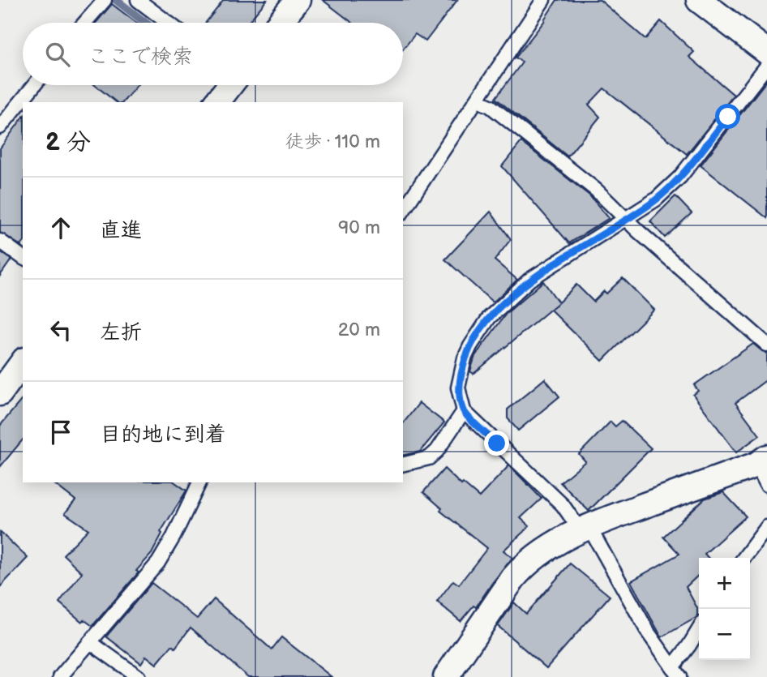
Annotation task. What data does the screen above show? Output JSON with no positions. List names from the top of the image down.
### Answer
{
  "page": {
    "search": "ここで検索",
    "heading": ["2 分", "徒歩 · 110 m"],
    "list": [
      ["直進", "90 m"],
      ["左折", "20 m"],
      "目的地に到着"
    ],
    "map_buttons": ["+", "−"]
  }
}
